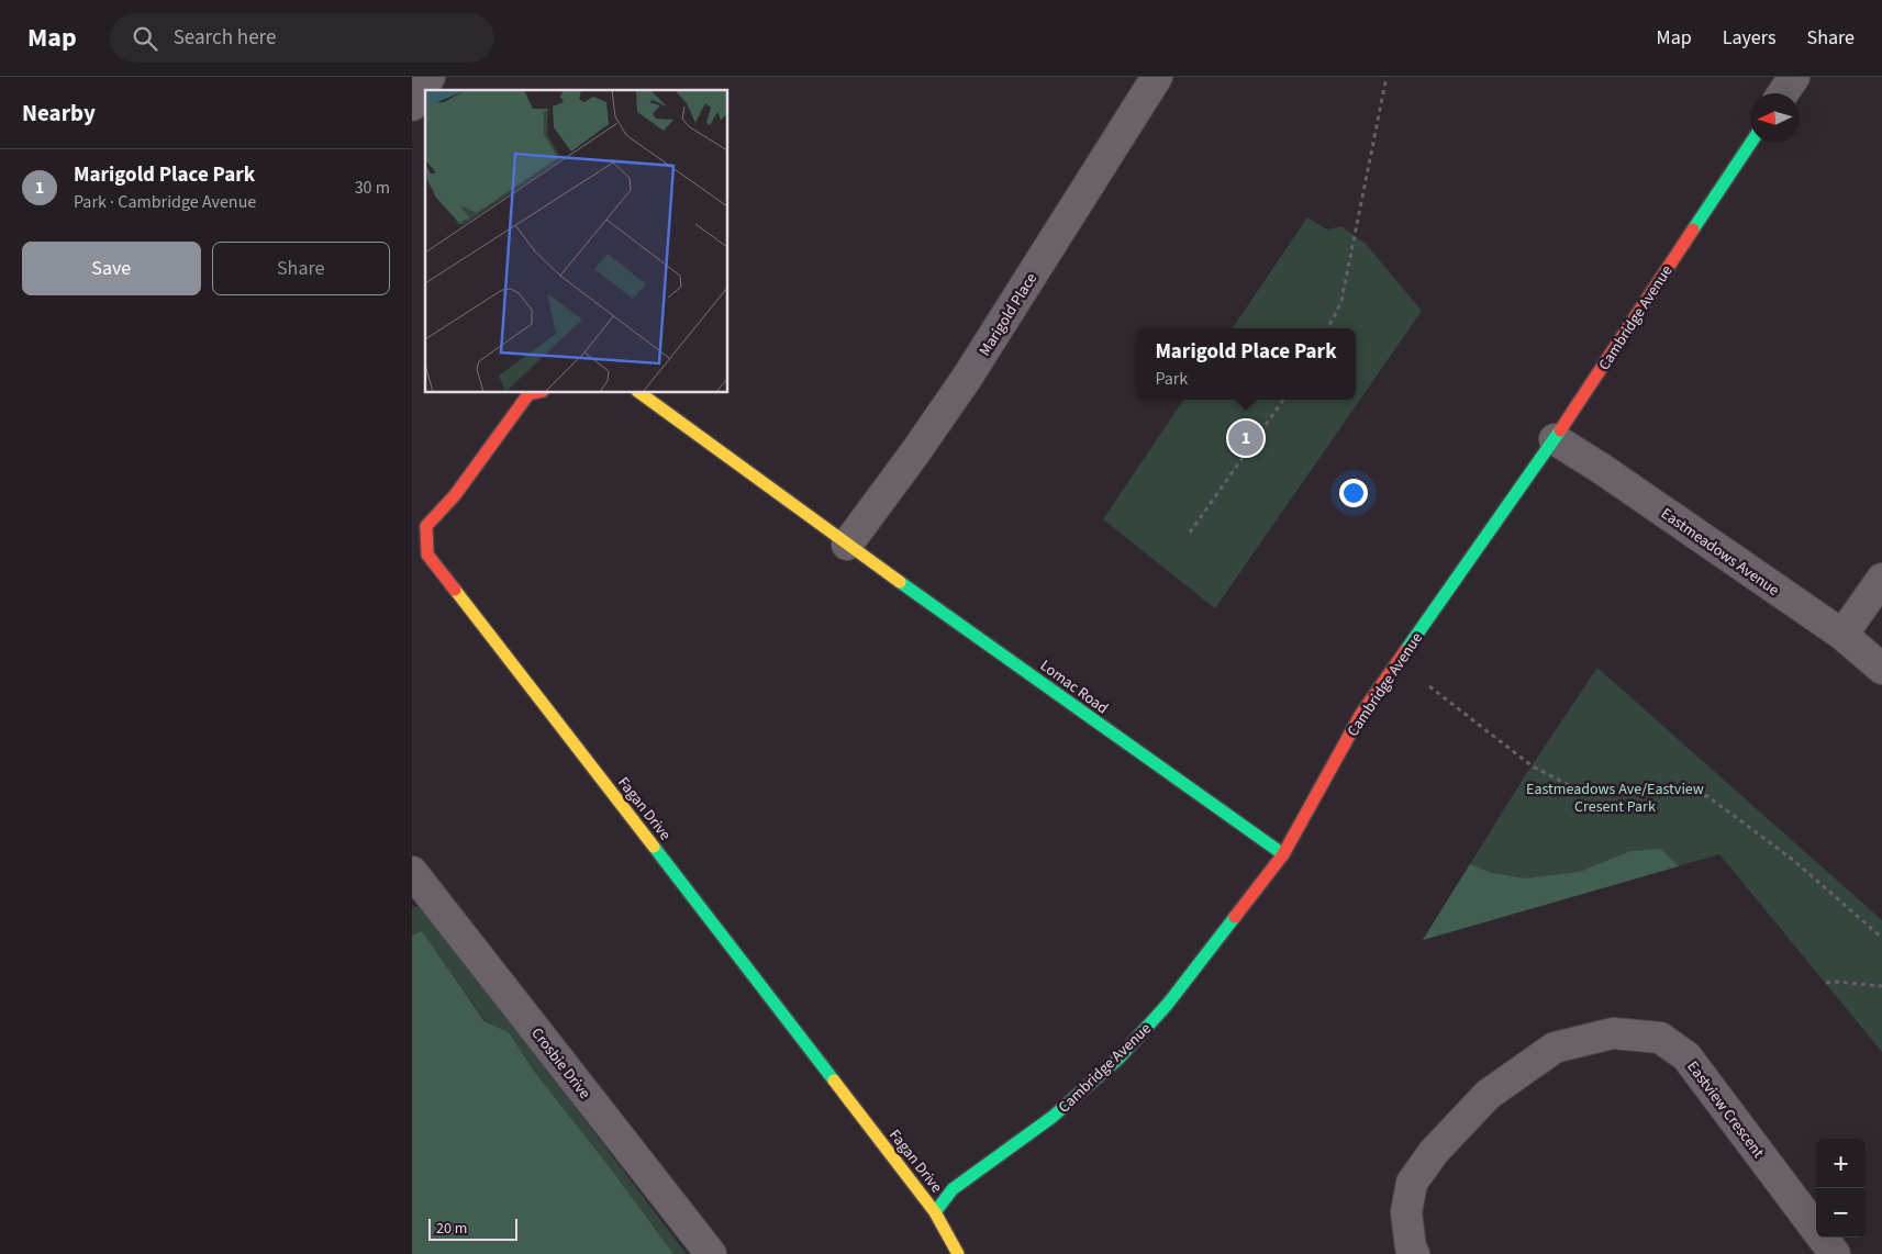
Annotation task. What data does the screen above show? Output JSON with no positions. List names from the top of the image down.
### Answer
{
  "streets": {
    "street": [
      "Marigold Place",
      "Cambridge Avenue",
      "Eastmeadows Avenue",
      "Lomac Road",
      "Fagan Drive",
      "Crosbie Drive",
      "Eastview Crescent"
    ]
  },
  "crossings": [
    ["Marigold Place", "Lomac Road"],
    ["Cambridge Avenue", "Eastmeadows Avenue"],
    ["Cambridge Avenue", "Lomac Road"],
    ["Cambridge Avenue", "Fagan Drive"]
  ],
  "parks": ["Eastmeadows Ave/Eastview Cresent Park"],
  "scale_bar": "20 m",
  "north": "left",
  "page": {
    "header": "Map",
    "search": "Search here",
    "nav": ["Map", "Layers", "Share"],
    "heading": "Nearby",
    "list": [
      {
        "mark": "1",
        "name": "Marigold Place Park",
        "note": "Park · Cambridge Avenue",
        "value": "30 m"
      }
    ],
    "buttons": ["Save", "Share"],
    "popup": ["Marigold Place Park", "Park"],
    "pins": "1",
    "map_buttons": ["+", "−"],
    "scale": "20 m"
  }
}
